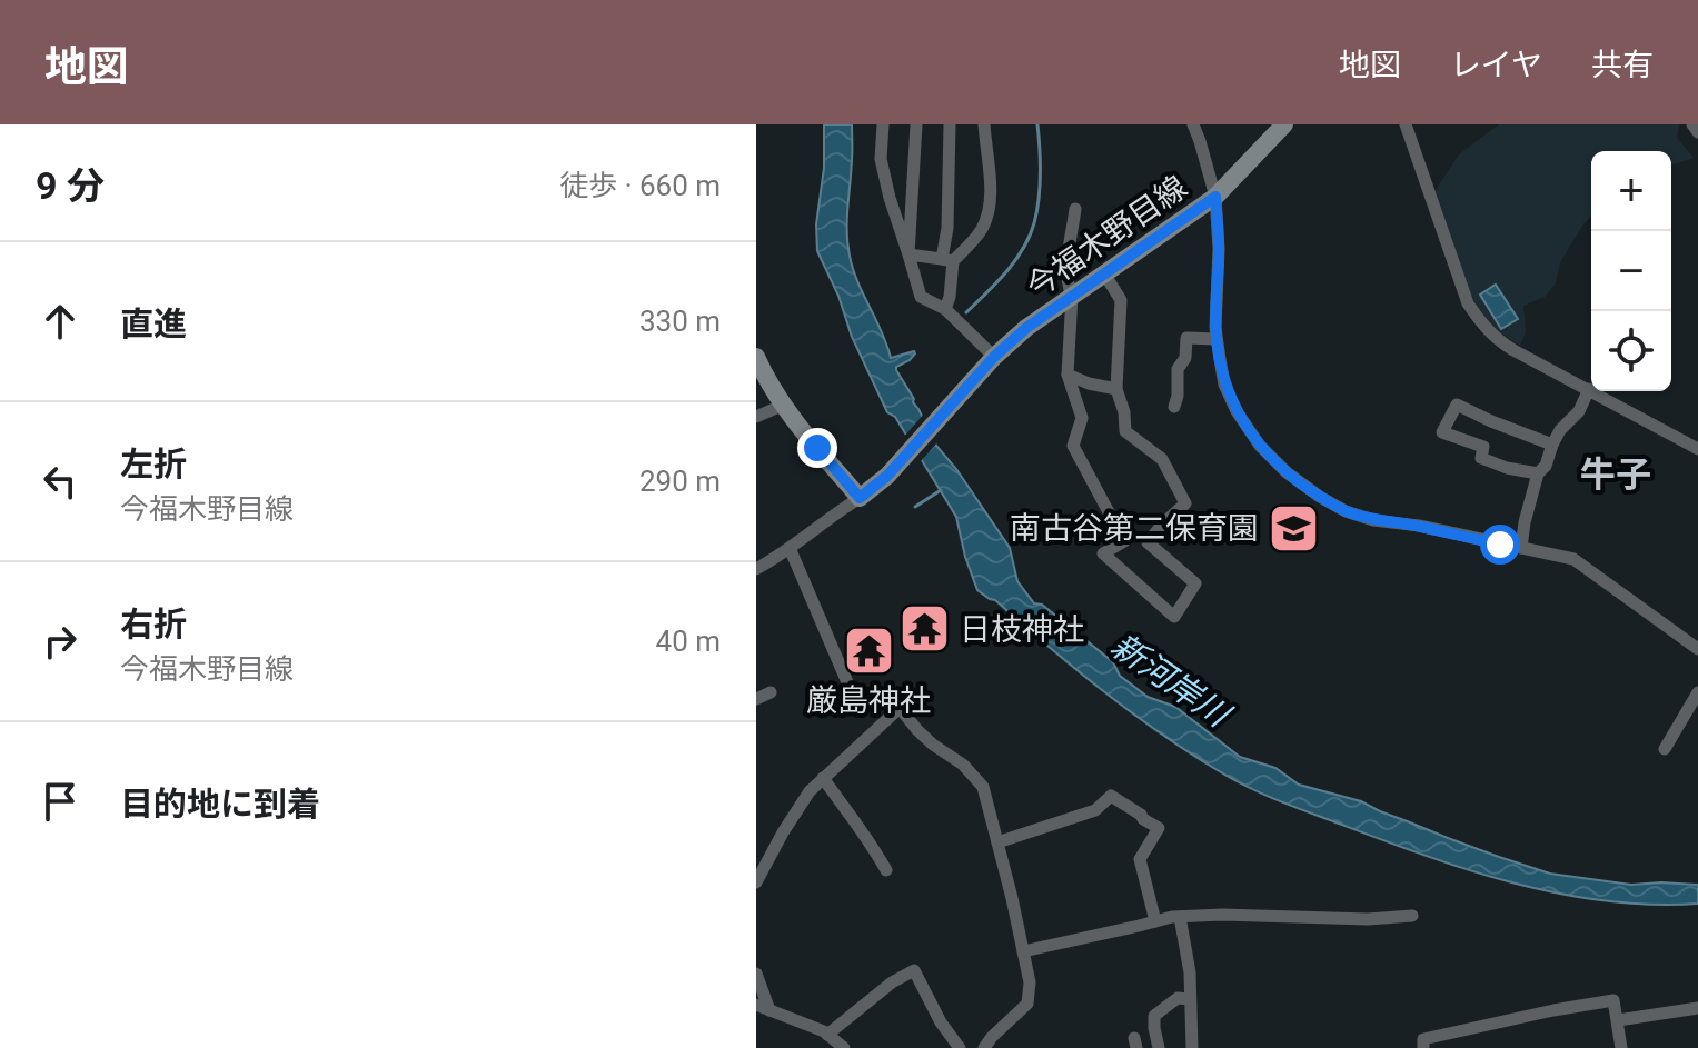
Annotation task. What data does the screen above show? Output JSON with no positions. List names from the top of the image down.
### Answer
{
  "streets": {
    "main road": ["今福木野目線"]
  },
  "districts": ["牛子"],
  "water": ["新河岸川"],
  "places": {
    "school or university": ["南古谷第二保育園"],
    "temple": ["日枝神社", "厳島神社"]
  },
  "page": {
    "header": "地図",
    "nav": ["地図", "レイヤ", "共有"],
    "heading": ["9 分", "徒歩 · 660 m"],
    "map_buttons": ["+", "−"],
    "list": [
      ["直進", "330 m"],
      ["左折", "今福木野目線", "290 m"],
      ["右折", "今福木野目線", "40 m"],
      "目的地に到着"
    ]
  }
}
